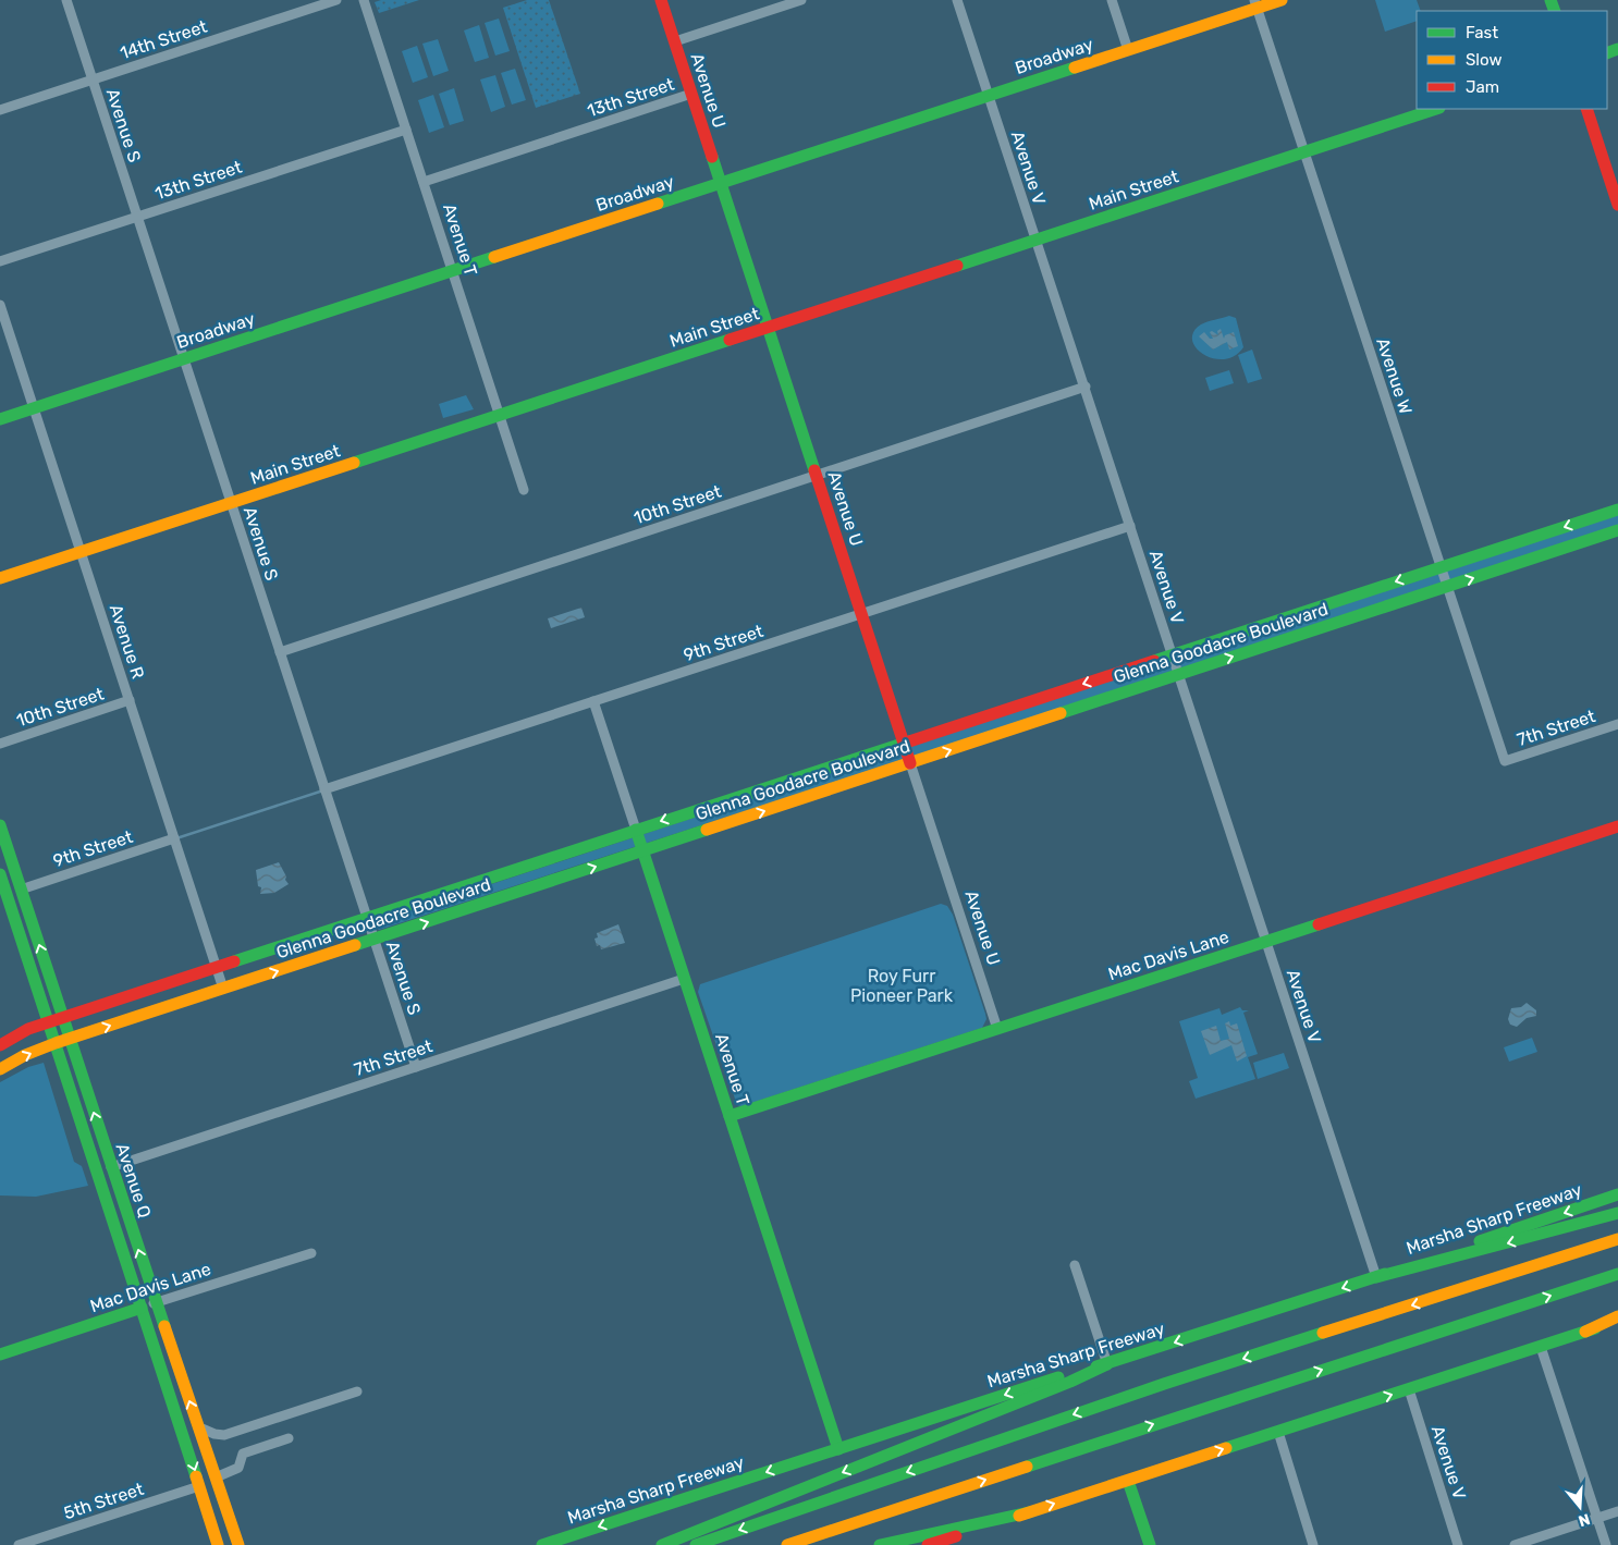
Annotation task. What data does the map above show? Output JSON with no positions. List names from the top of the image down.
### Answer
{
  "streets": {
    "main road": [
      "Broadway",
      "Avenue U",
      "Main Street",
      "Avenue T",
      "Glenna Goodacre Boulevard",
      "Mac Davis Lane",
      "Avenue Q",
      "Marsha Sharp Freeway"
    ],
    "street": [
      "14th Street",
      "13th Street",
      "Avenue S",
      "Avenue V",
      "Avenue W",
      "10th Street",
      "Avenue R",
      "9th Street",
      "7th Street",
      "5th Street"
    ]
  },
  "crossings": [
    ["14th Street", "Avenue S"],
    ["Broadway", "Avenue U"],
    ["Broadway", "Avenue S"],
    ["Broadway", "Avenue V"],
    ["Broadway", "Avenue T"],
    ["Broadway", "Avenue W"],
    ["Broadway", "Avenue R"],
    ["Avenue U", "13th Street"],
    ["Avenue U", "Main Street"],
    ["Avenue U", "10th Street"],
    ["Avenue U", "9th Street"],
    ["Avenue U", "Glenna Goodacre Boulevard"],
    ["Avenue U", "Mac Davis Lane"],
    ["13th Street", "Avenue S"],
    ["13th Street", "Avenue T"],
    ["Avenue S", "Main Street"],
    ["Avenue S", "10th Street"],
    ["Avenue S", "9th Street"],
    ["Avenue S", "Glenna Goodacre Boulevard"],
    ["Avenue S", "7th Street"],
    ["Avenue V", "Main Street"],
    ["Avenue V", "10th Street"],
    ["Avenue V", "9th Street"],
    ["Avenue V", "Glenna Goodacre Boulevard"],
    ["Avenue V", "Mac Davis Lane"],
    ["Avenue V", "Marsha Sharp Freeway"],
    ["Main Street", "Avenue T"],
    ["Main Street", "Avenue W"],
    ["Main Street", "Avenue R"],
    ["Avenue T", "9th Street"],
    ["Avenue T", "Glenna Goodacre Boulevard"],
    ["Avenue T", "7th Street"],
    ["Avenue T", "Mac Davis Lane"],
    ["Avenue T", "Marsha Sharp Freeway"],
    ["Avenue W", "Glenna Goodacre Boulevard"],
    ["Avenue W", "7th Street"],
    ["10th Street", "Avenue R"],
    ["Avenue R", "9th Street"],
    ["Avenue R", "Glenna Goodacre Boulevard"],
    ["9th Street", "Avenue Q"],
    ["Glenna Goodacre Boulevard", "Avenue Q"],
    ["7th Street", "Avenue Q"],
    ["Mac Davis Lane", "Avenue Q"],
    ["Avenue Q", "5th Street"]
  ],
  "parks": ["Roy Furr Pioneer Park"],
  "legend": ["Fast", "Slow", "Jam"],
  "north": "bottom"
}
